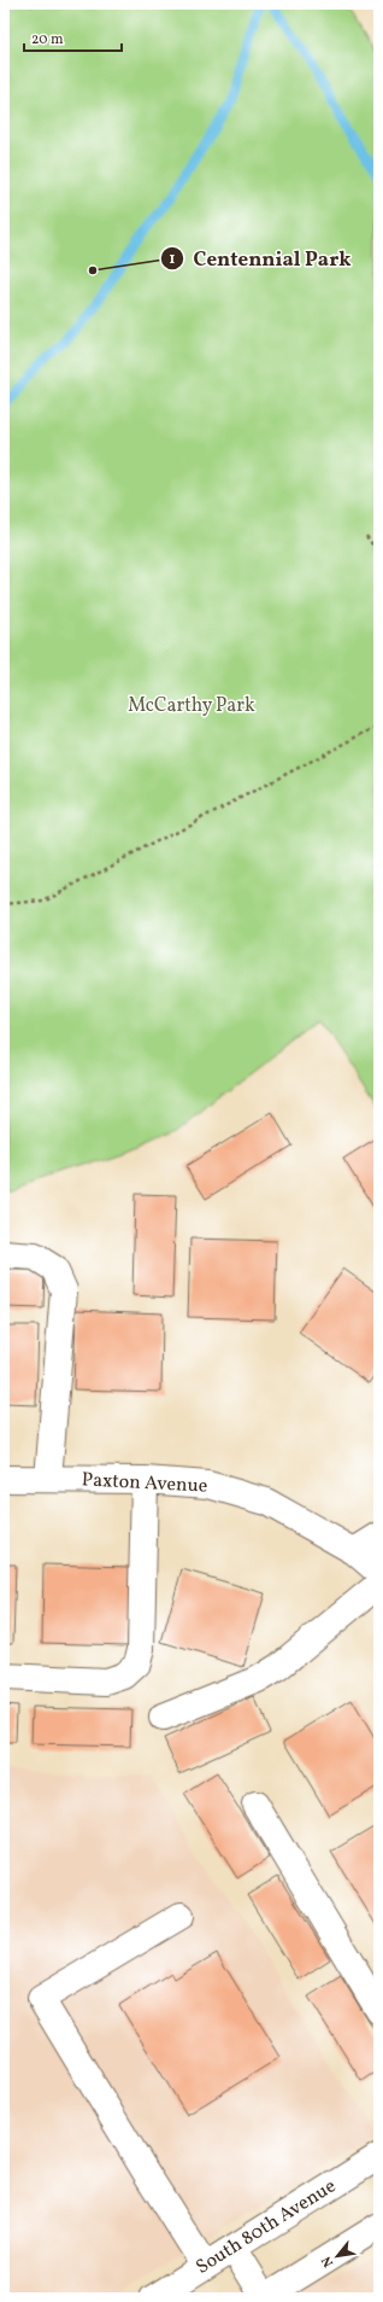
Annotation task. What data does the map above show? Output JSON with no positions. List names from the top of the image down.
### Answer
{
  "streets": {
    "street": ["Paxton Avenue", "South 80th Avenue"]
  },
  "parks": ["McCarthy Park"],
  "places": ["Centennial Park"],
  "scale_bar": "20 m",
  "north": "bottom left"
}
